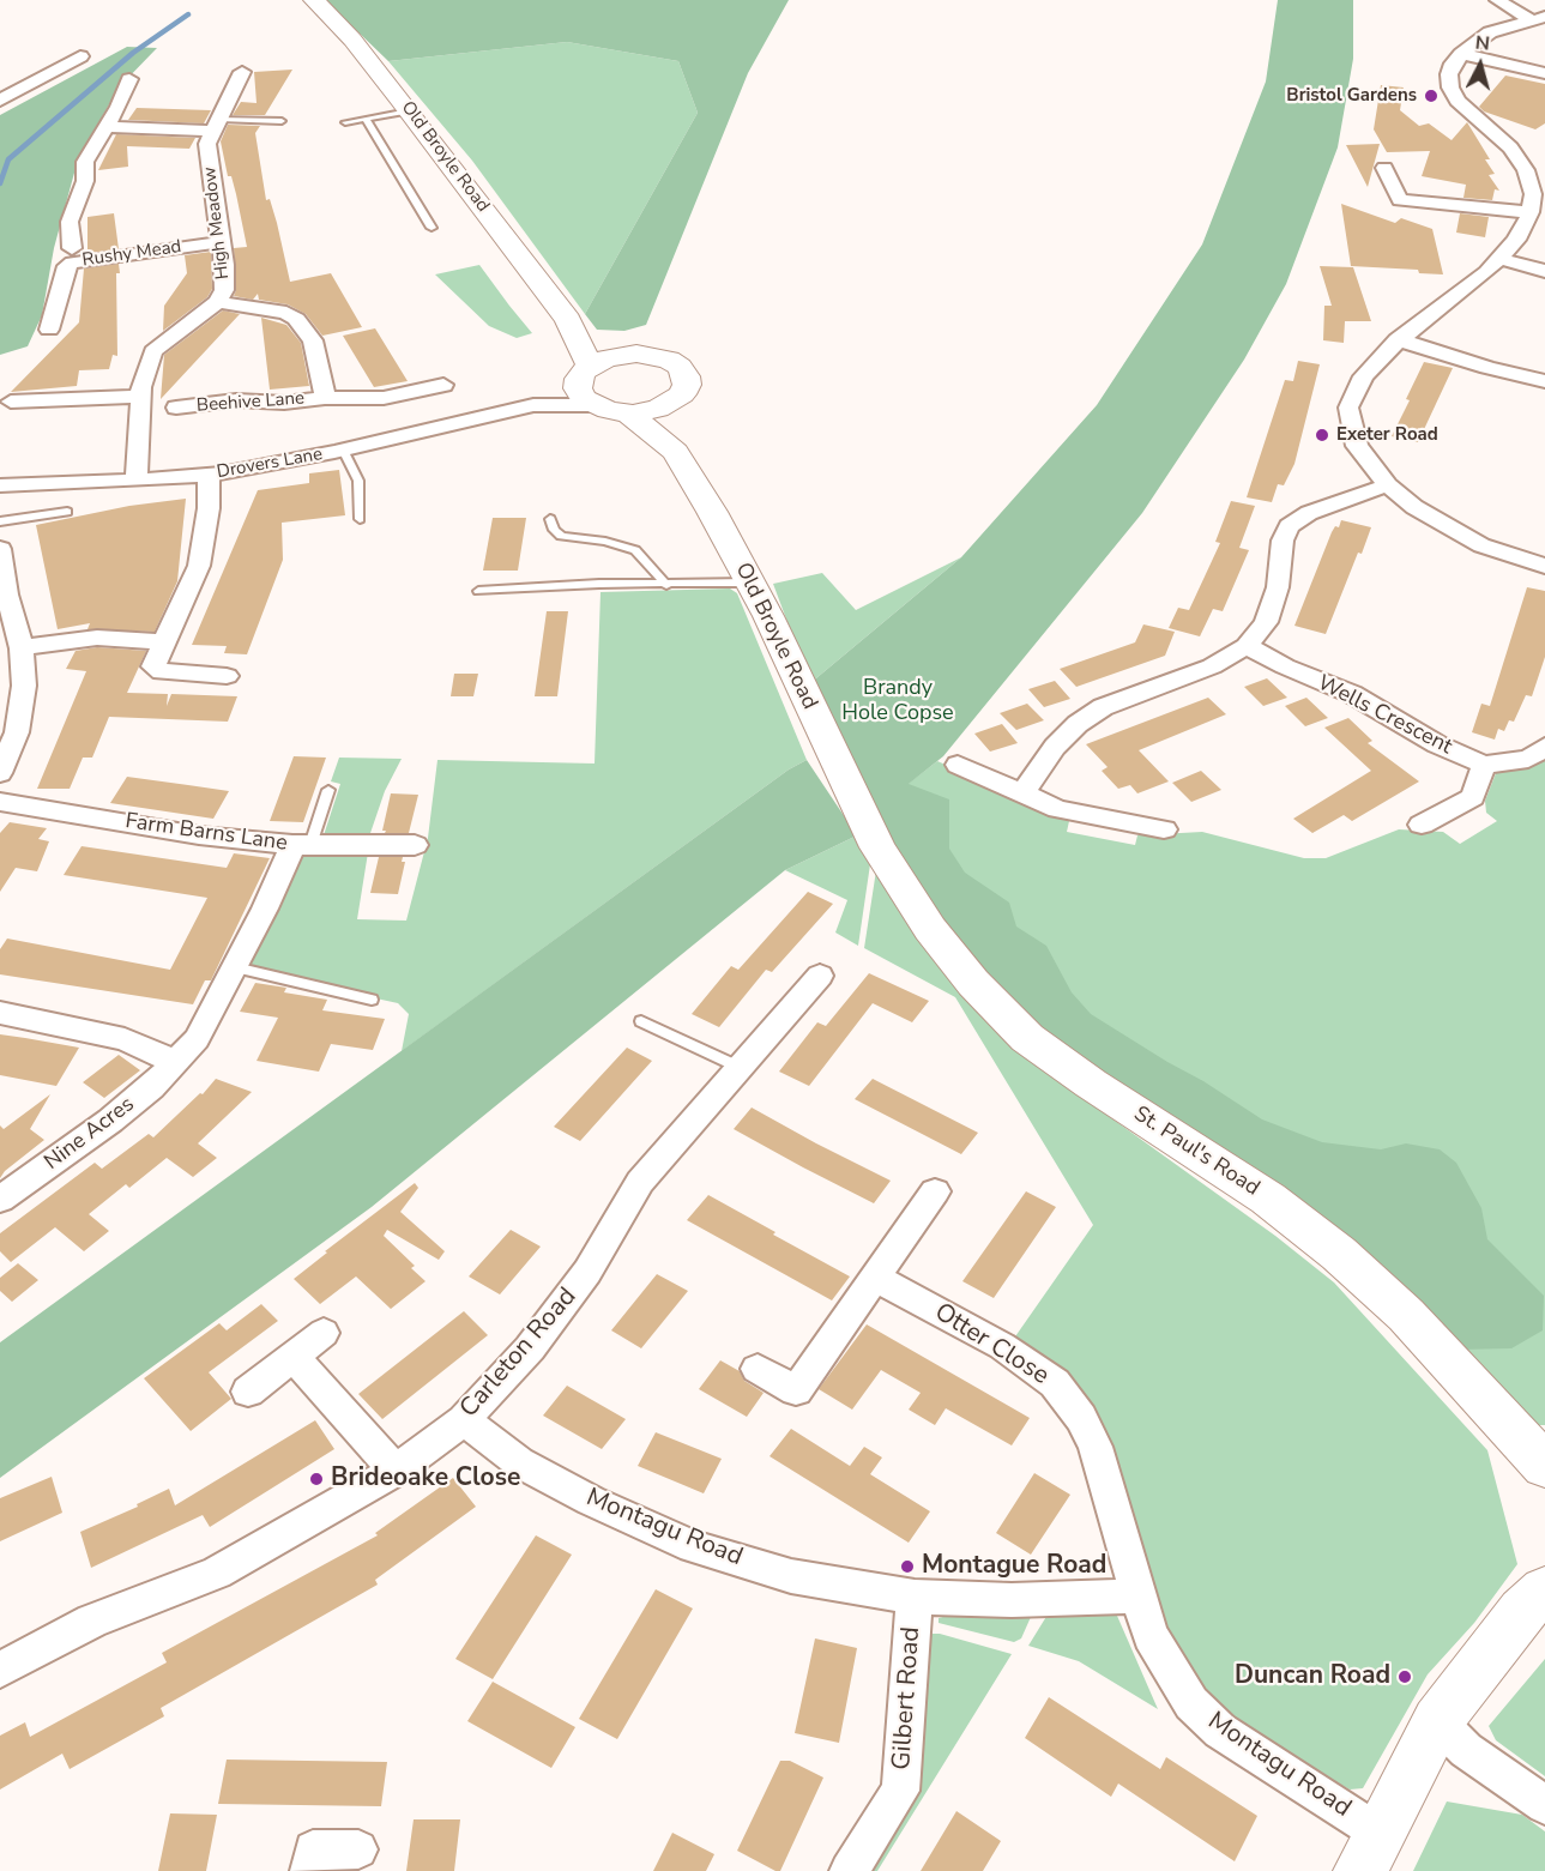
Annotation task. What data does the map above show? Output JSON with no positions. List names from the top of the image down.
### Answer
{
  "streets": {
    "main road": ["Old Broyle Road", "St. Paul's Road"],
    "street": [
      "High Meadow",
      "Rushy Mead",
      "Beehive Lane",
      "Drovers Lane",
      "Wells Crescent",
      "Farm Barns Lane",
      "Nine Acres",
      "Otter Close",
      "Carleton Road",
      "Montagu Road",
      "Gilbert Road"
    ]
  },
  "crossings": [
    ["Old Broyle Road", "Drovers Lane"],
    ["Old Broyle Road", "St. Paul's Road"],
    ["High Meadow", "Rushy Mead"],
    ["High Meadow", "Beehive Lane"],
    ["High Meadow", "Drovers Lane"],
    ["Farm Barns Lane", "Nine Acres"],
    ["Otter Close", "Montagu Road"],
    ["Carleton Road", "Montagu Road"],
    ["Montagu Road", "Gilbert Road"]
  ],
  "parks": ["Brandy Hole Copse"],
  "places": [
    "Bristol Gardens",
    "Exeter Road",
    "Brideoake Close",
    "Montague Road",
    "Duncan Road"
  ],
  "north": "top"
}
